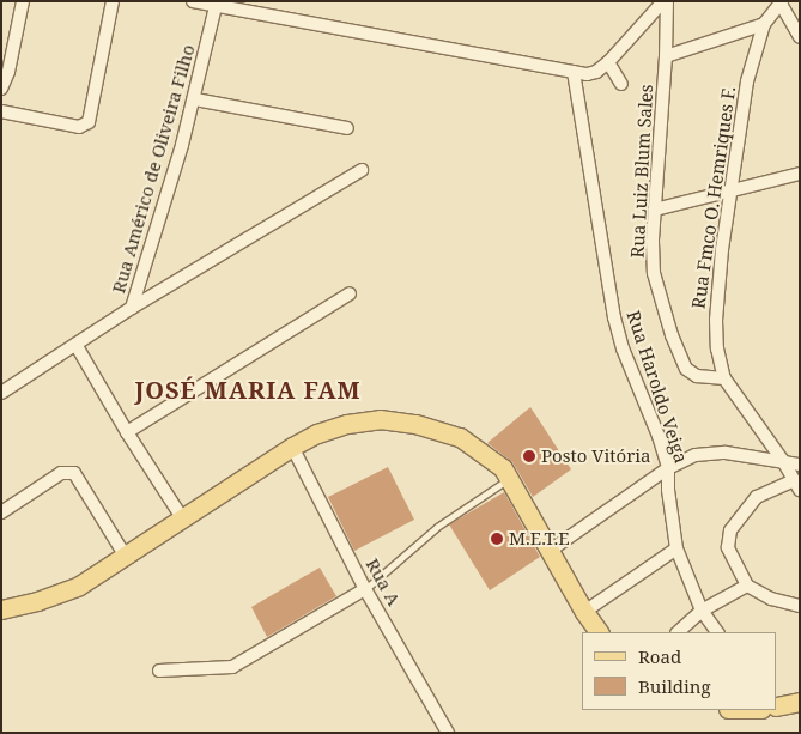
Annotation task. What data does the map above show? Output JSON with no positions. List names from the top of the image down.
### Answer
{
  "streets": {
    "street": [
      "Rua Américo de Oliveira Filho",
      "Rua Luiz Blum Sales",
      "Rua Fmco O. Hemriques F.",
      "Rua Haroldo Veiga",
      "Rua A"
    ]
  },
  "crossings": [
    ["Rua Luiz Blum Sales", "Rua Fmco O. Hemriques F."]
  ],
  "districts": ["JOSÉ MARIA FAM"],
  "places": ["Posto Vitória", "M.E.T.E"],
  "legend": ["Road", "Building"]
}
